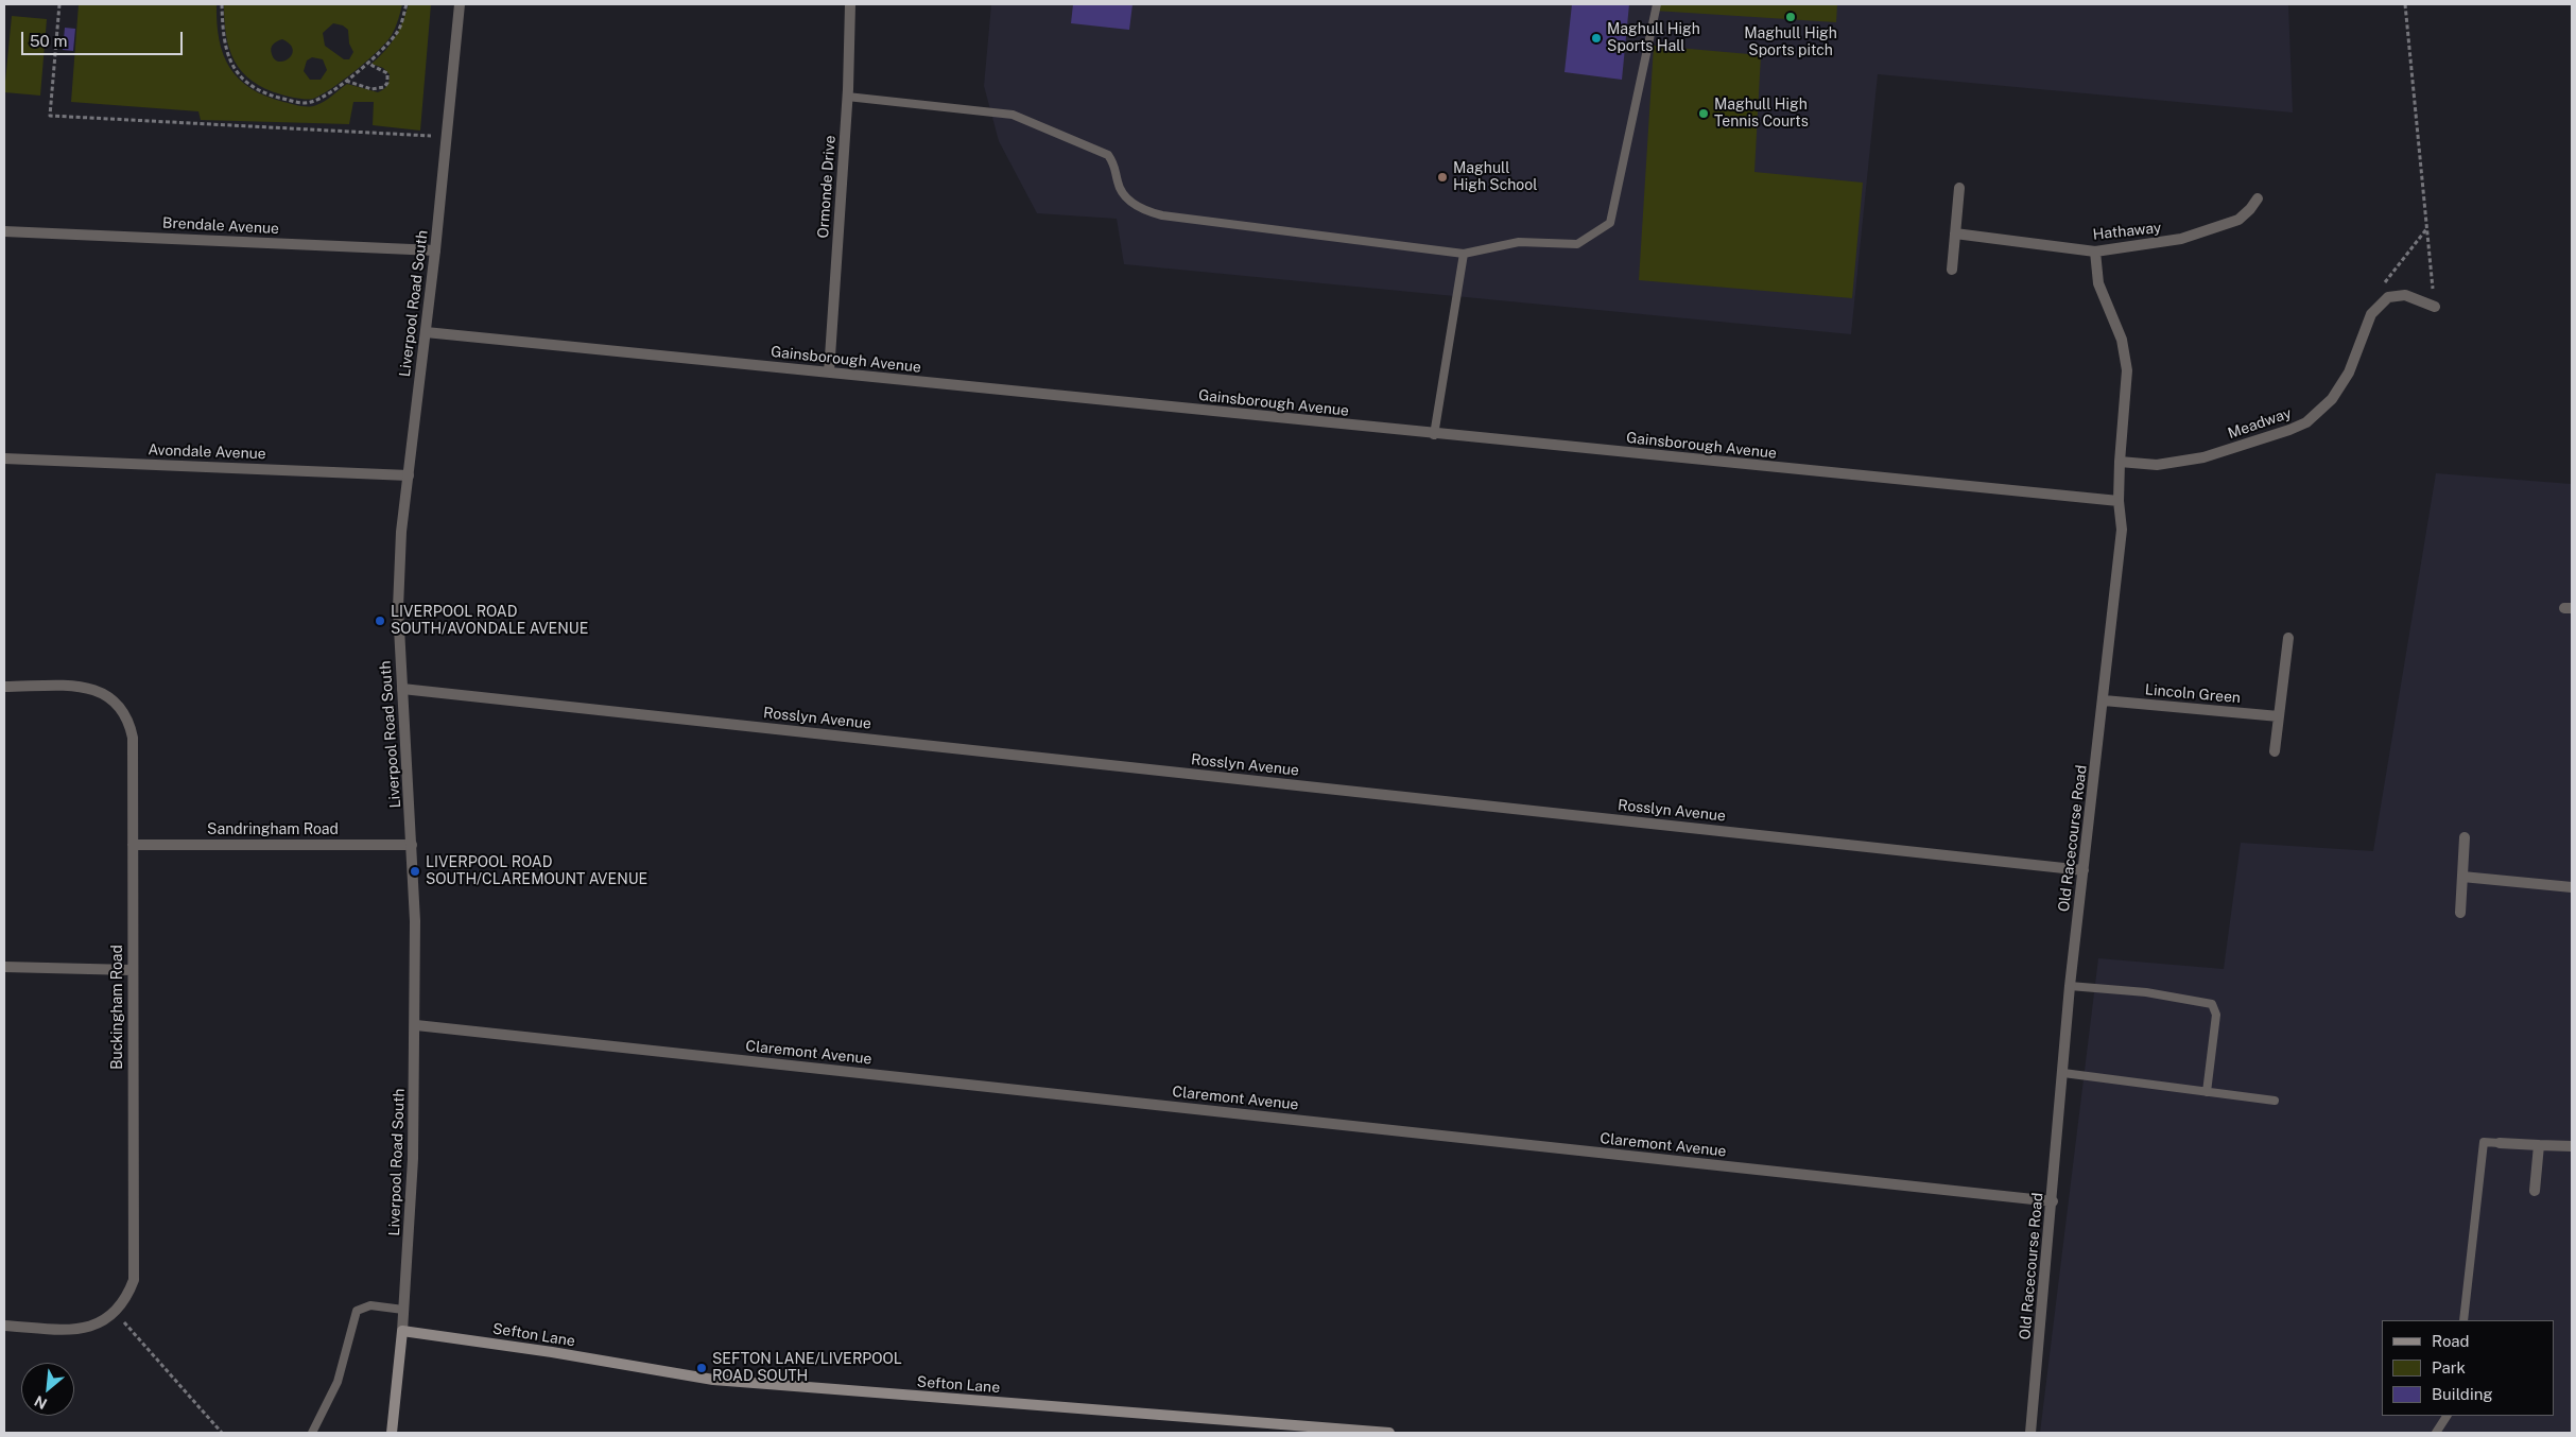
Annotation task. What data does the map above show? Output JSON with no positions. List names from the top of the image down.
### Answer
{
  "streets": {
    "main road": ["Liverpool Road South", "Sefton Lane"],
    "street": [
      "Ormonde Drive",
      "Brendale Avenue",
      "Hathaway",
      "Gainsborough Avenue",
      "Meadway",
      "Avondale Avenue",
      "Lincoln Green",
      "Rosslyn Avenue",
      "Sandringham Road",
      "Old Racecourse Road",
      "Buckingham Road",
      "Claremont Avenue"
    ]
  },
  "crossings": [
    ["Ormonde Drive", "Gainsborough Avenue"],
    ["Brendale Avenue", "Liverpool Road South"],
    ["Hathaway", "Old Racecourse Road"],
    ["Liverpool Road South", "Gainsborough Avenue"],
    ["Liverpool Road South", "Avondale Avenue"],
    ["Liverpool Road South", "Rosslyn Avenue"],
    ["Liverpool Road South", "Sandringham Road"],
    ["Liverpool Road South", "Claremont Avenue"],
    ["Liverpool Road South", "Sefton Lane"],
    ["Gainsborough Avenue", "Old Racecourse Road"],
    ["Meadway", "Old Racecourse Road"],
    ["Lincoln Green", "Old Racecourse Road"],
    ["Rosslyn Avenue", "Old Racecourse Road"],
    ["Sandringham Road", "Buckingham Road"],
    ["Old Racecourse Road", "Claremont Avenue"]
  ],
  "places": [
    "Maghull High Sports pitch",
    "Maghull High Sports Hall",
    "Maghull High Tennis Courts",
    "Maghull High School",
    "LIVERPOOL ROAD SOUTH/AVONDALE AVENUE",
    "LIVERPOOL ROAD SOUTH/CLAREMOUNT AVENUE",
    "SEFTON LANE/LIVERPOOL ROAD SOUTH"
  ],
  "legend": ["Road", "Park", "Building"],
  "scale_bar": "50 m",
  "north": "bottom left"
}
